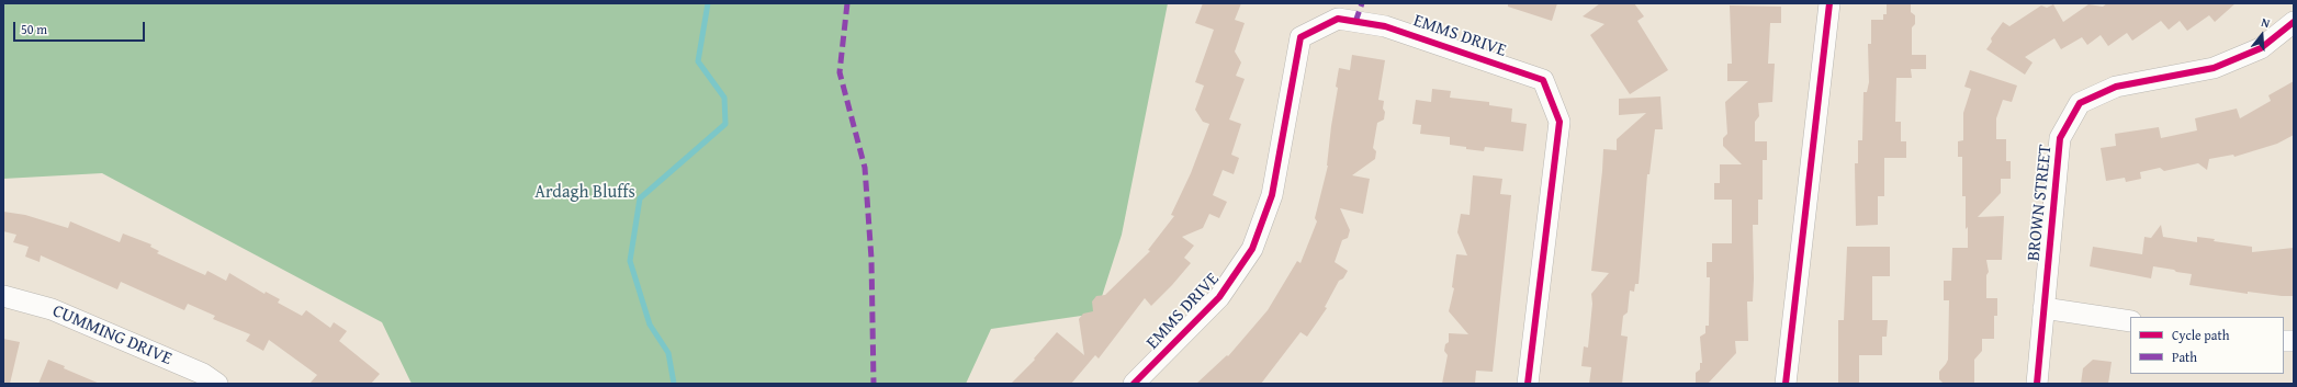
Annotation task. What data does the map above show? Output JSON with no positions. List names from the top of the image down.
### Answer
{
  "streets": {
    "street": ["EMMS DRIVE", "BROWN STREET", "CUMMING DRIVE"]
  },
  "parks": ["Ardagh Bluffs"],
  "legend": ["Cycle path", "Path"],
  "scale_bar": "50 m",
  "north": "top"
}
